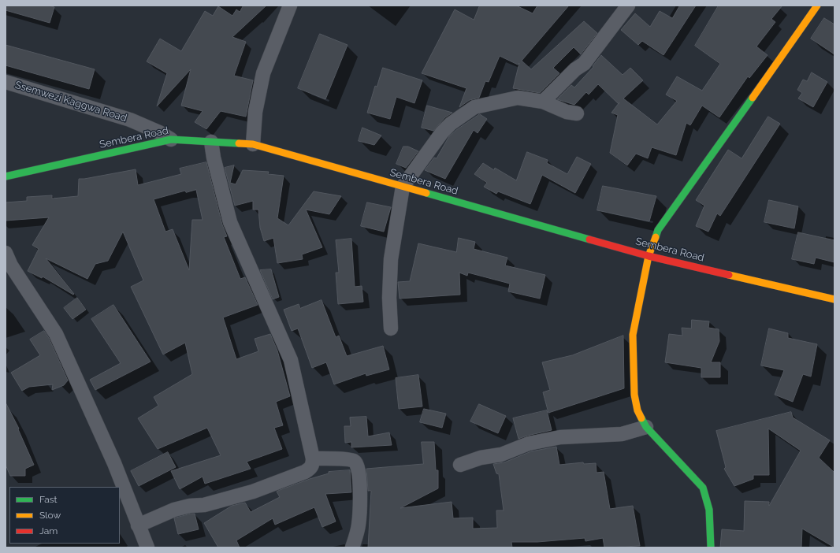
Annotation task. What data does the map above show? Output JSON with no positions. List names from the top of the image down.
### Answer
{
  "streets": {
    "street": ["Ssemwezi Kaggwa Road", "Sembera Road"]
  },
  "crossings": [
    ["Ssemwezi Kaggwa Road", "Sembera Road"]
  ],
  "legend": ["Fast", "Slow", "Jam"]
}
